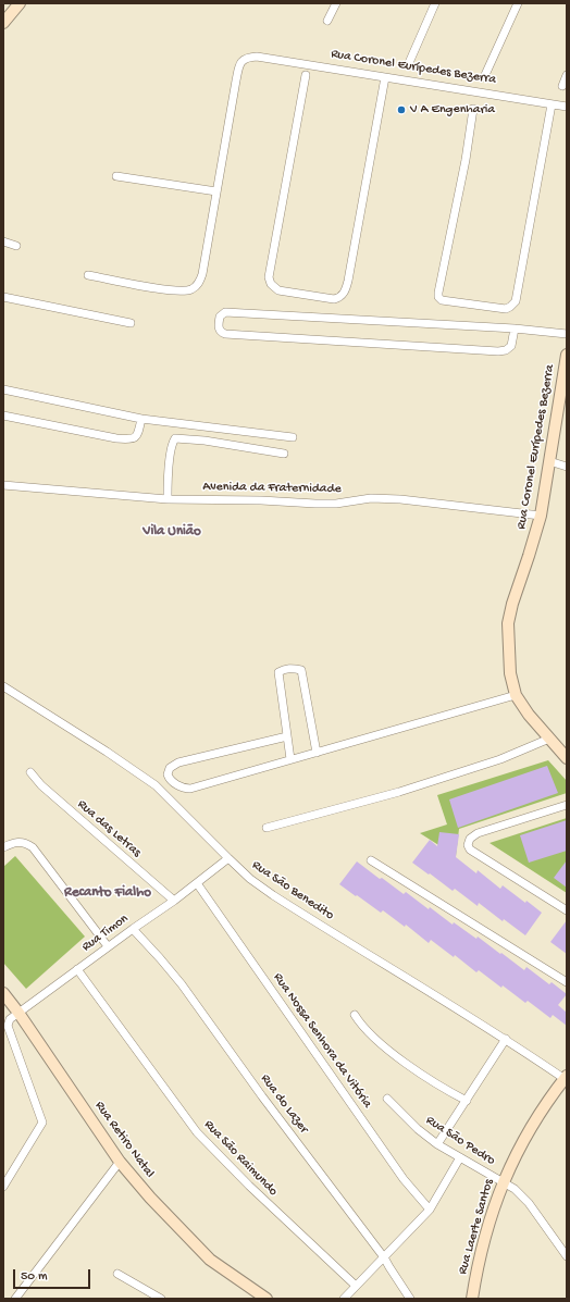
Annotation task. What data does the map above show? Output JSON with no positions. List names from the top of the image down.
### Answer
{
  "streets": {
    "street": [
      "Rua Coronel Eurípedes Bezerra",
      "Avenida da Fraternidade",
      "Rua das Letras",
      "Rua São Benedito",
      "Rua Timon",
      "Rua Nossa Senhora da Vitória",
      "Rua do Lazer",
      "Rua Retiro Natal",
      "Rua São Pedro",
      "Rua São Raimundo",
      "Rua Laerte Santos"
    ]
  },
  "crossings": [
    ["Rua Coronel Eurípedes Bezerra", "Avenida da Fraternidade"],
    ["Rua das Letras", "Rua Timon"],
    ["Rua São Benedito", "Rua Timon"],
    ["Rua São Benedito", "Rua Laerte Santos"],
    ["Rua Timon", "Rua Nossa Senhora da Vitória"],
    ["Rua Timon", "Rua do Lazer"],
    ["Rua Timon", "Rua Retiro Natal"],
    ["Rua Timon", "Rua São Raimundo"],
    ["Rua São Pedro", "Rua Laerte Santos"]
  ],
  "districts": ["Vila União", "Recanto Fialho"],
  "places": ["V A Engenharia"],
  "scale_bar": "50 m"
}
